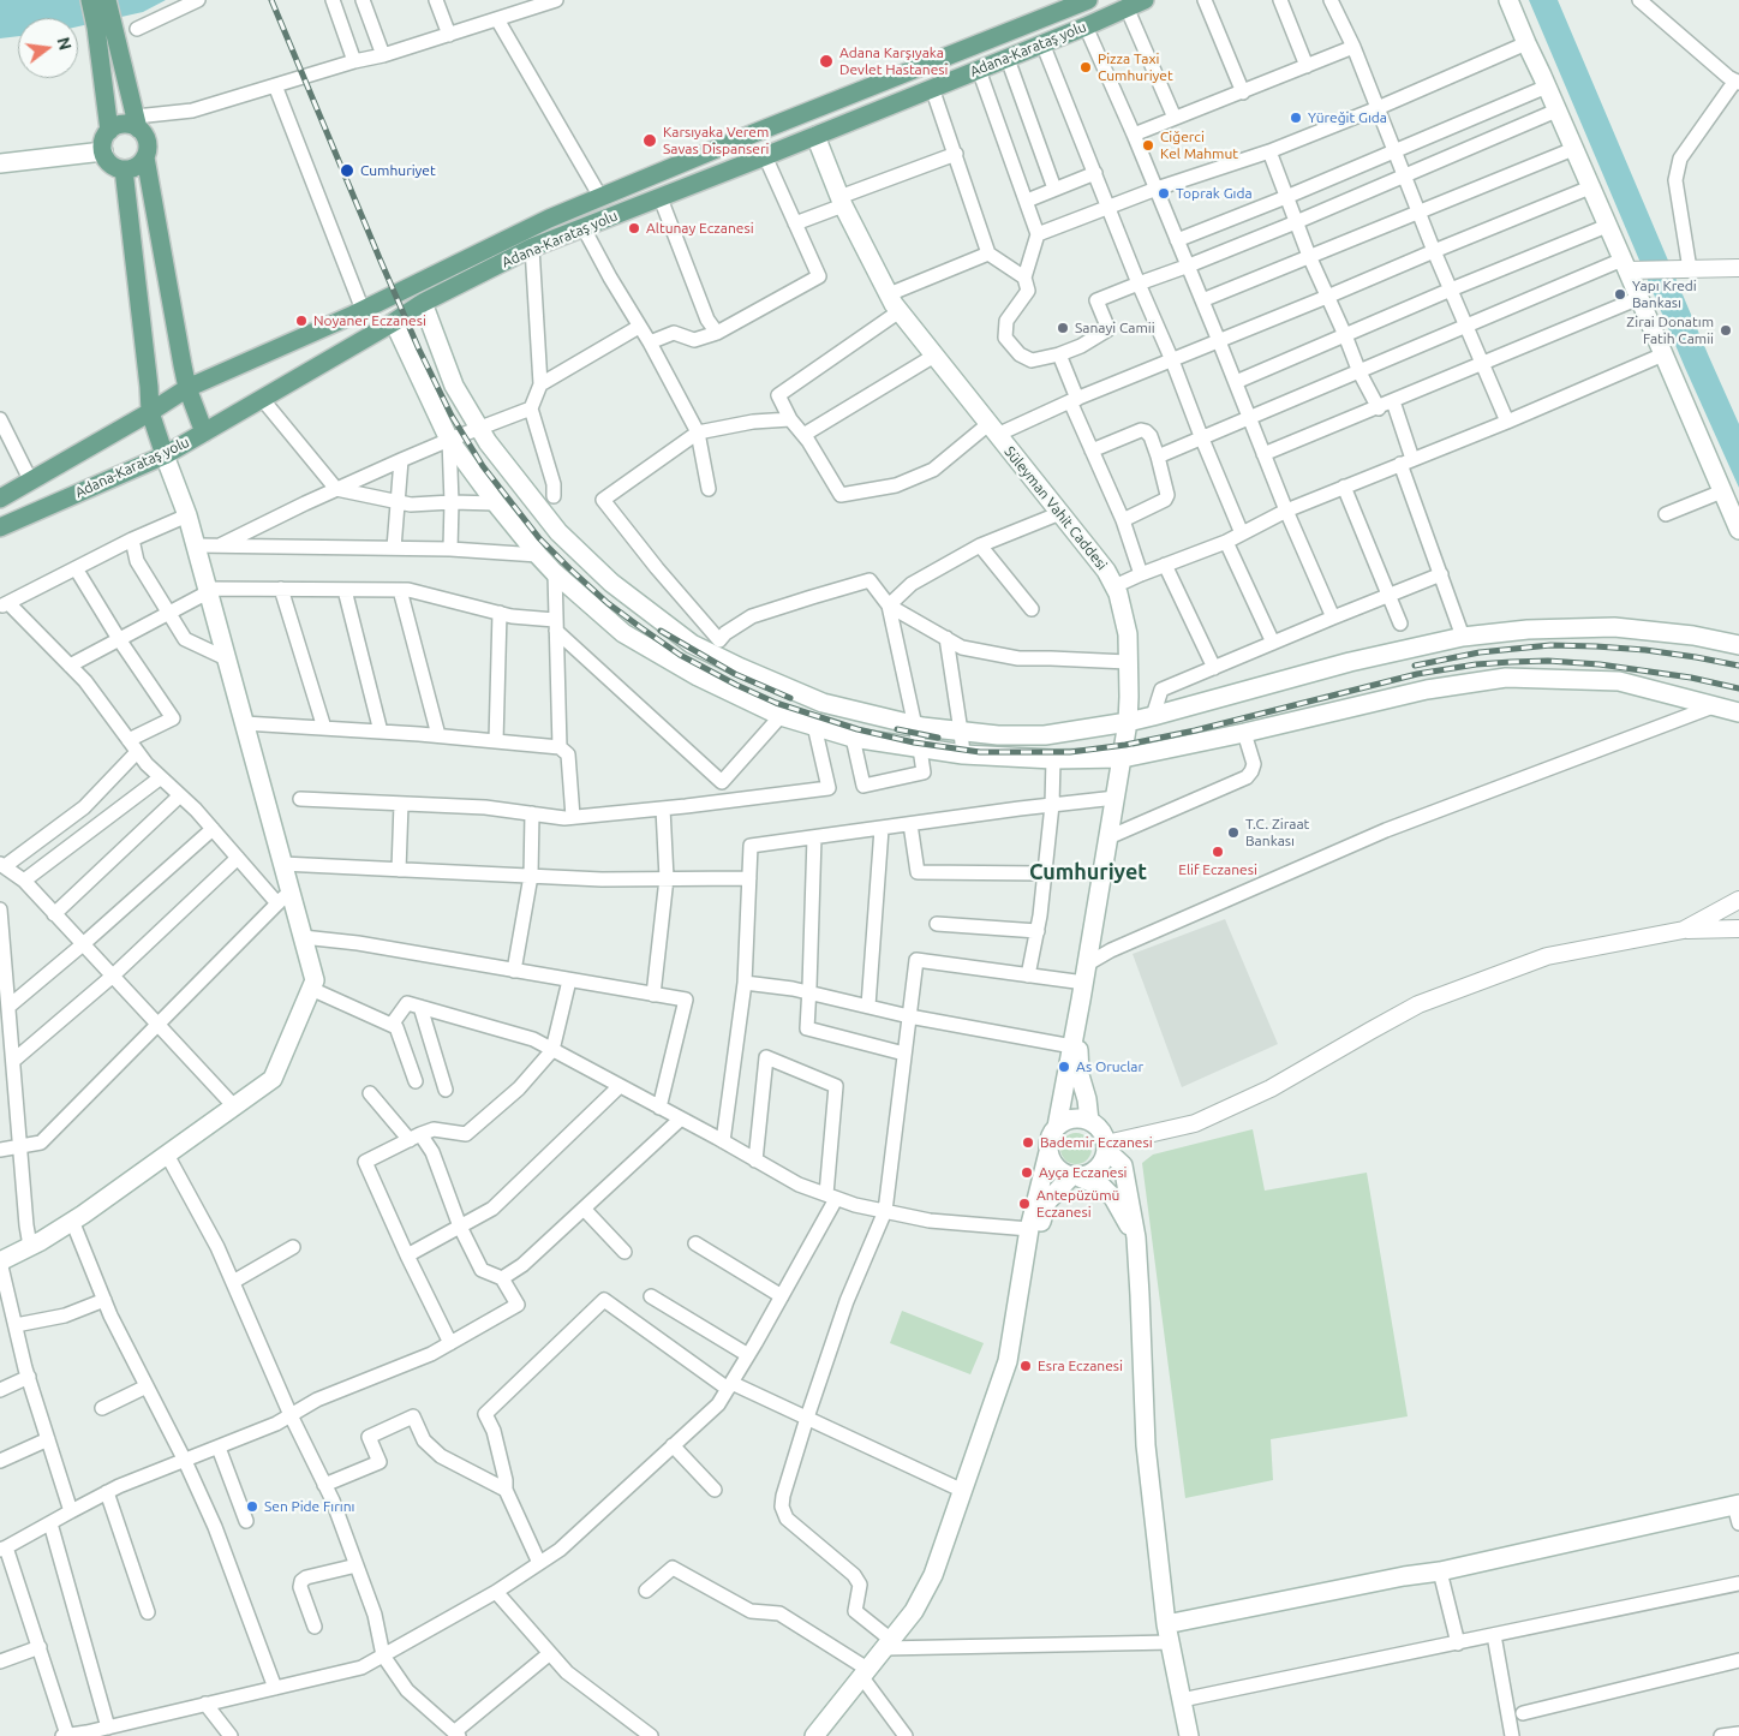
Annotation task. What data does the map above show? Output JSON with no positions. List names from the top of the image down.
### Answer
{
  "streets": {
    "main road": ["Adana-Karataş yolu", "Süleyman Vahit Caddesi"]
  },
  "crossings": [
    ["Adana-Karataş yolu", "Süleyman Vahit Caddesi"]
  ],
  "districts": ["Cumhuriyet"],
  "places": [
    "Adana Karşıyaka Devlet Hastanesi",
    "Pizza Taxi Cumhuriyet",
    "Yüreğit Gıda",
    "Karsıyaka Verem Savas Dispanseri",
    "Ciğerci Kel Mahmut",
    "Cumhuriyet",
    "Toprak Gıda",
    "Altunay Eczanesi",
    "Yapı Kredi Bankası",
    "Noyaner Eczanesi",
    "Sanayi Camii",
    "Zirai Donatım Fatih Camii",
    "T.C. Ziraat Bankası",
    "Elif Eczanesi",
    "As Oruclar",
    "Bademir Eczanesi",
    "Ayça Eczanesi",
    "Antepüzümü Eczanesi",
    "Esra Eczanesi",
    "Sen Pide Fırını"
  ],
  "north": "right"
}
